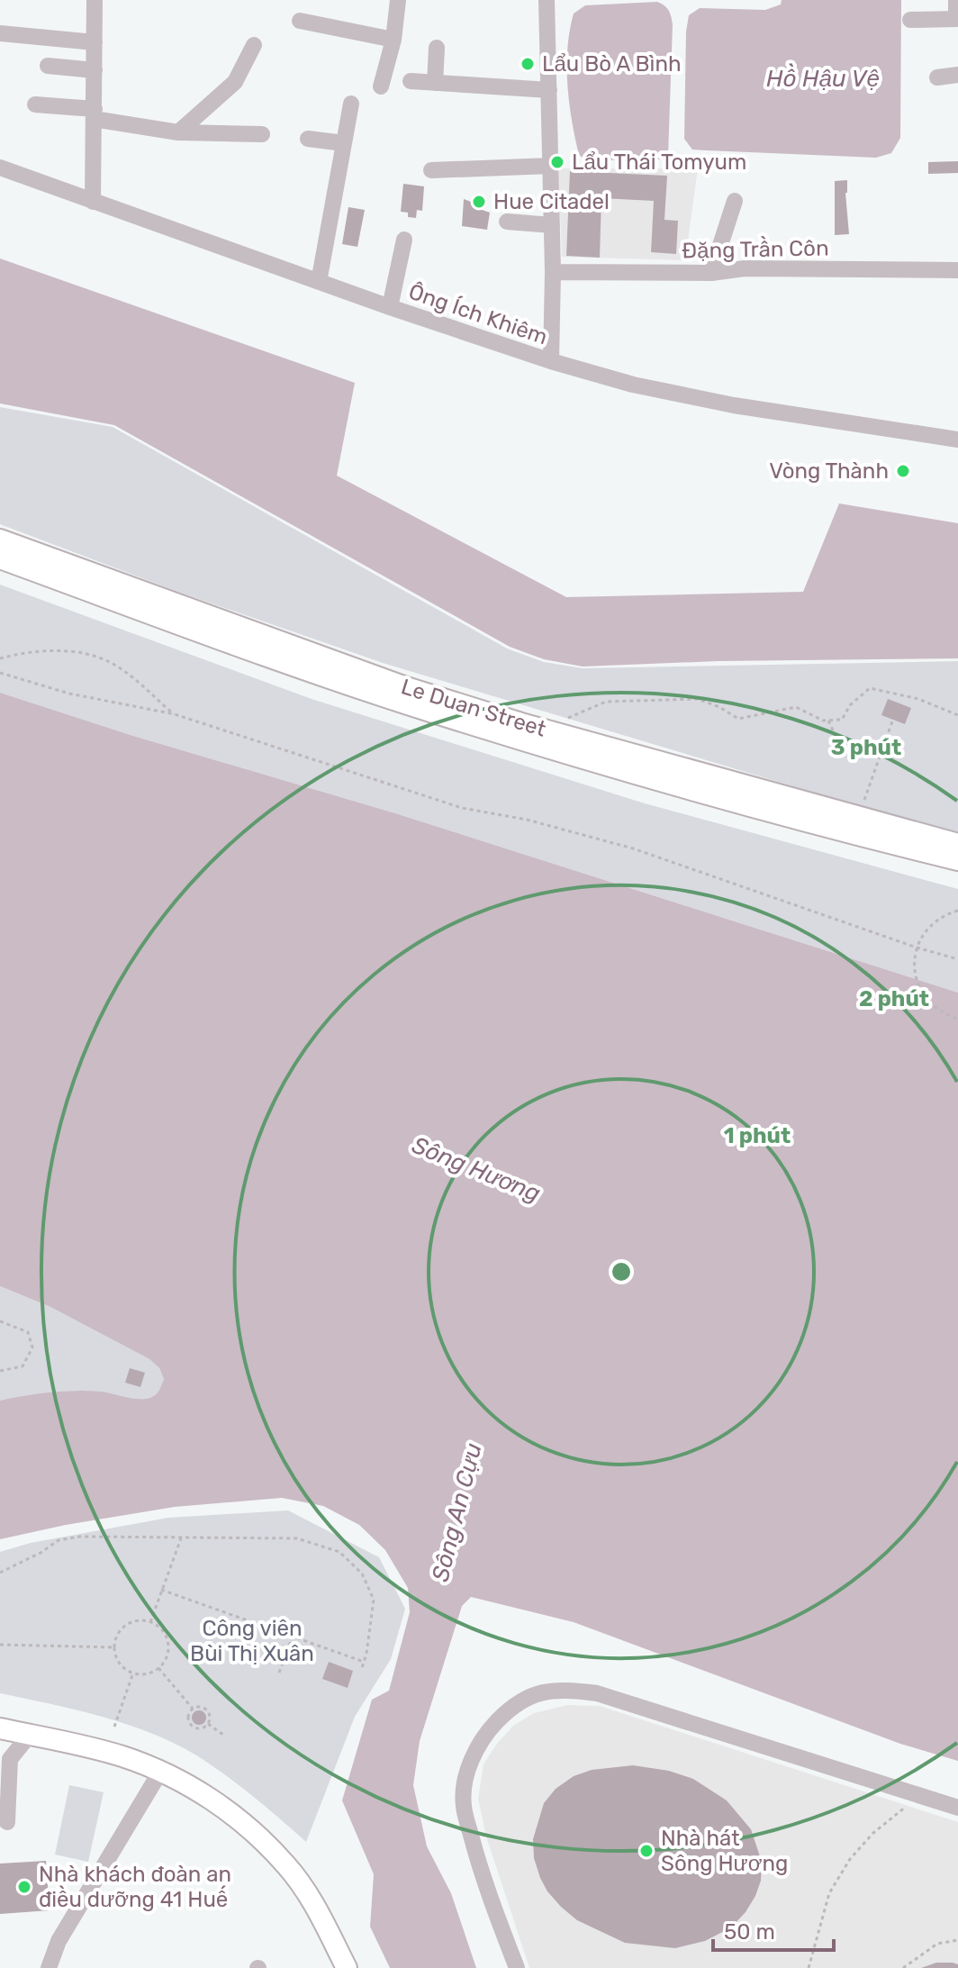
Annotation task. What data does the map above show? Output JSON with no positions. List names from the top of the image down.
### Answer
{
  "streets": {
    "main road": ["Le Duan Street"],
    "street": ["Đặng Trần Côn", "Ông Ích Khiêm"]
  },
  "water": ["Hồ Hậu Vệ", "Sông Hương", "Sông An Cựu"],
  "parks": ["Công viên Bùi Thị Xuân"],
  "places": [
    "Lẩu Bò A Bình",
    "Lẩu Thái Tomyum",
    "Hue Citadel",
    "Vòng Thành",
    "Nhà hát Sông Hương",
    "Nhà khách đoàn an điều dưỡng 41 Huế"
  ],
  "scale_bar": "50 m",
  "rings": ["3 phút", "2 phút", "1 phút"]
}
